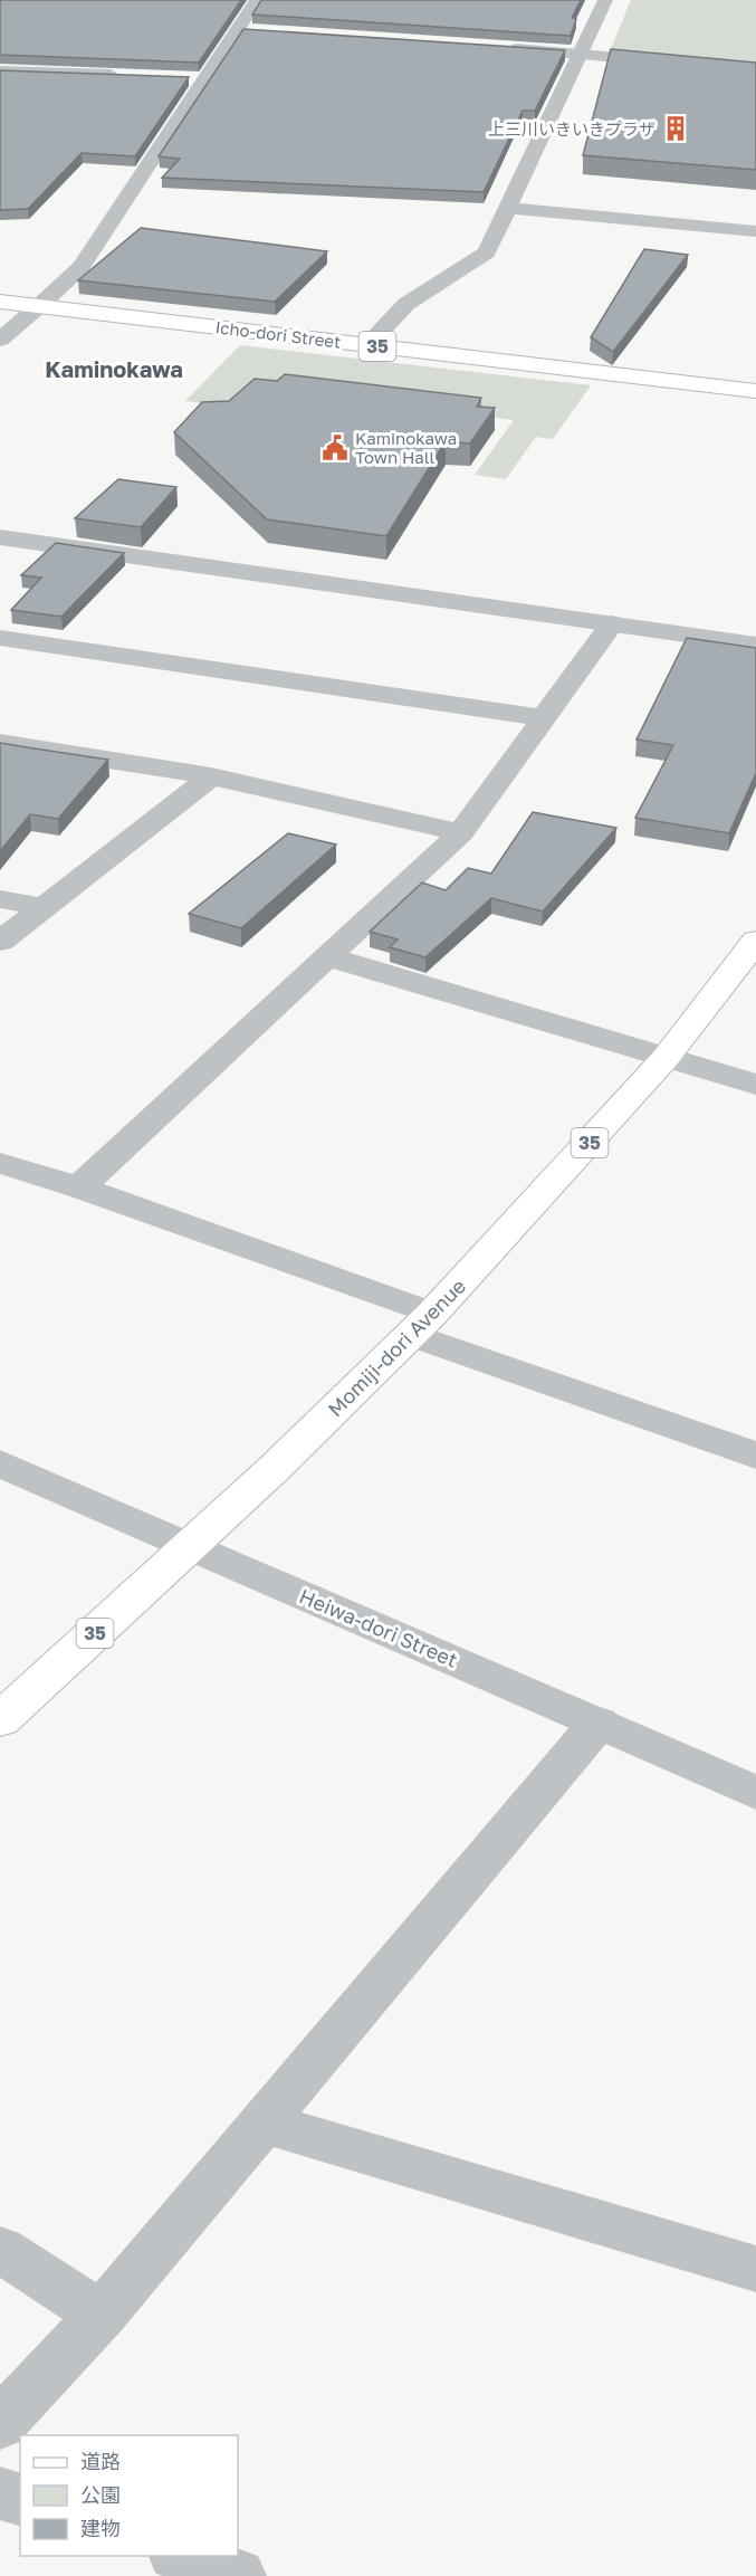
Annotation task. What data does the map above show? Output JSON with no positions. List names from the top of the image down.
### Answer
{
  "streets": {
    "main road": ["Icho-dori Street", "35", "Momiji-dori Avenue"],
    "street": ["Heiwa-dori Street"]
  },
  "crossings": [
    ["Momiji-dori Avenue", "Heiwa-dori Street"]
  ],
  "districts": ["Kaminokawa"],
  "places": {
    "building": ["上三川いきいきプラザ"],
    "public building": ["Kaminokawa Town Hall"]
  },
  "legend": ["道路", "公園", "建物"]
}
